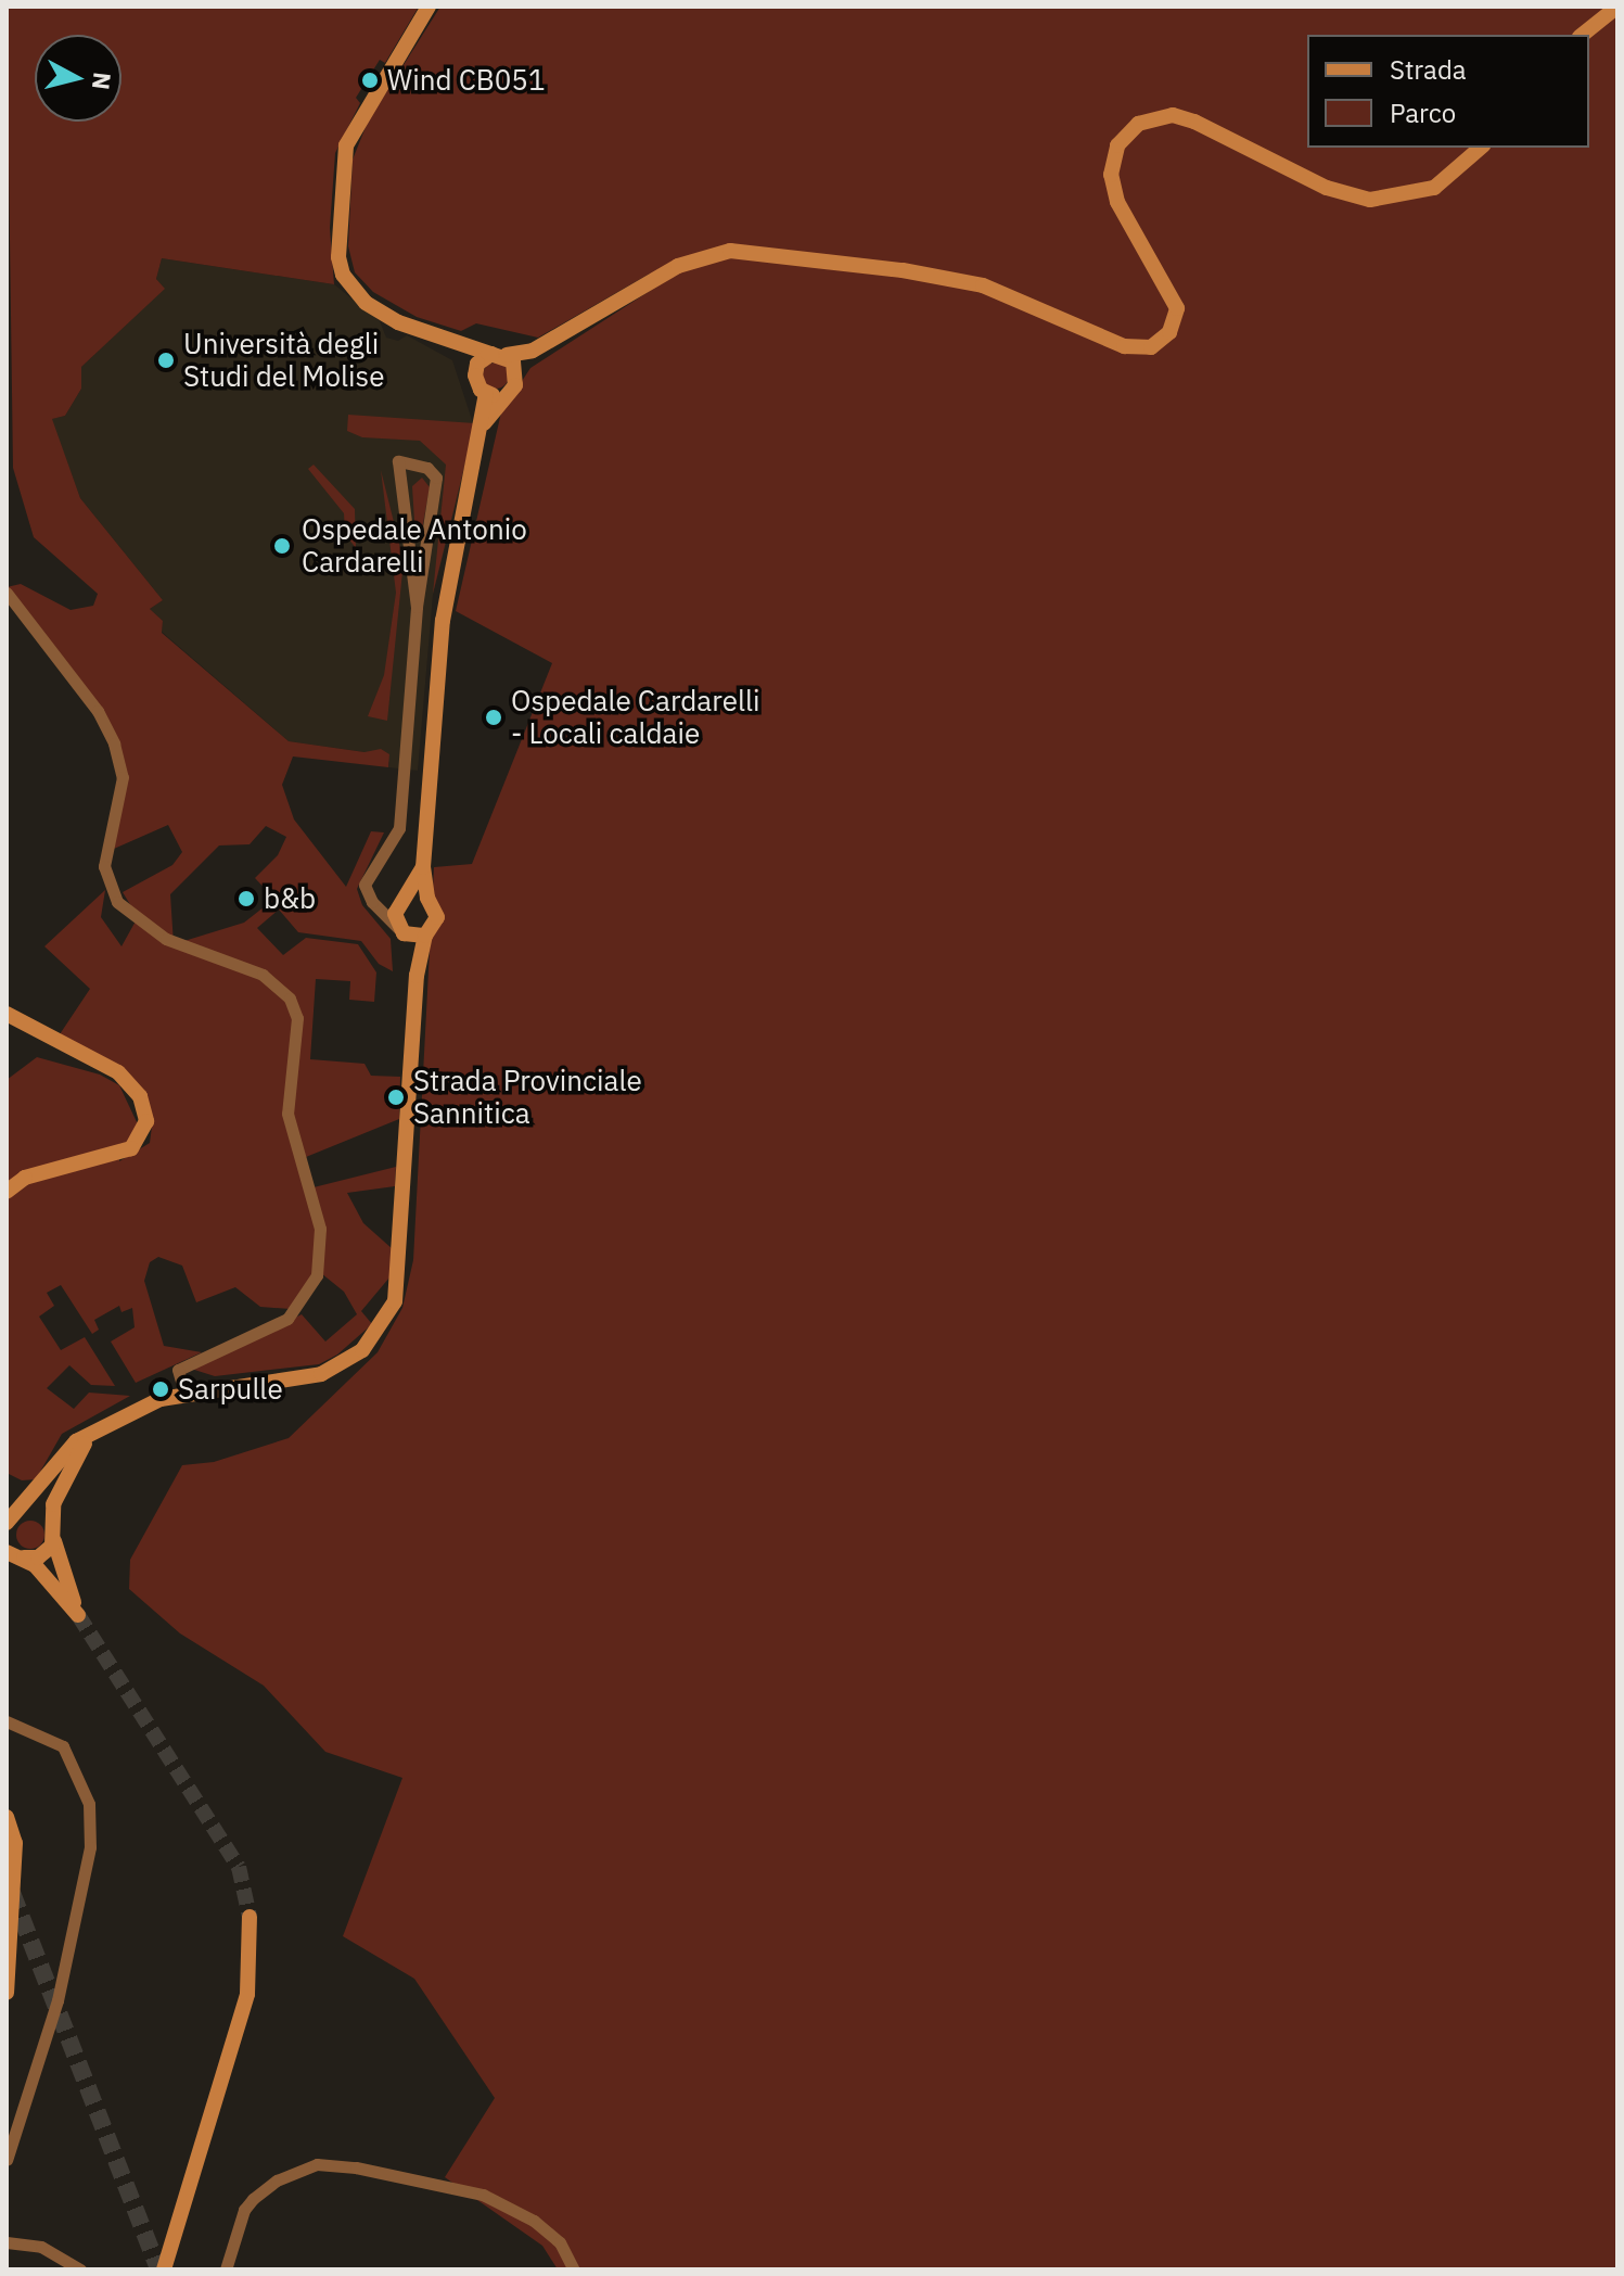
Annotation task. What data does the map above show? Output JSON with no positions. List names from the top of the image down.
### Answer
{
  "places": [
    "Wind CB051",
    "Università degli Studi del Molise",
    "Ospedale Antonio Cardarelli",
    "Ospedale Cardarelli - Locali caldaie",
    "b&b",
    "Strada Provinciale Sannitica",
    "Sarpulle"
  ],
  "legend": ["Strada", "Parco"],
  "north": "right"
}
